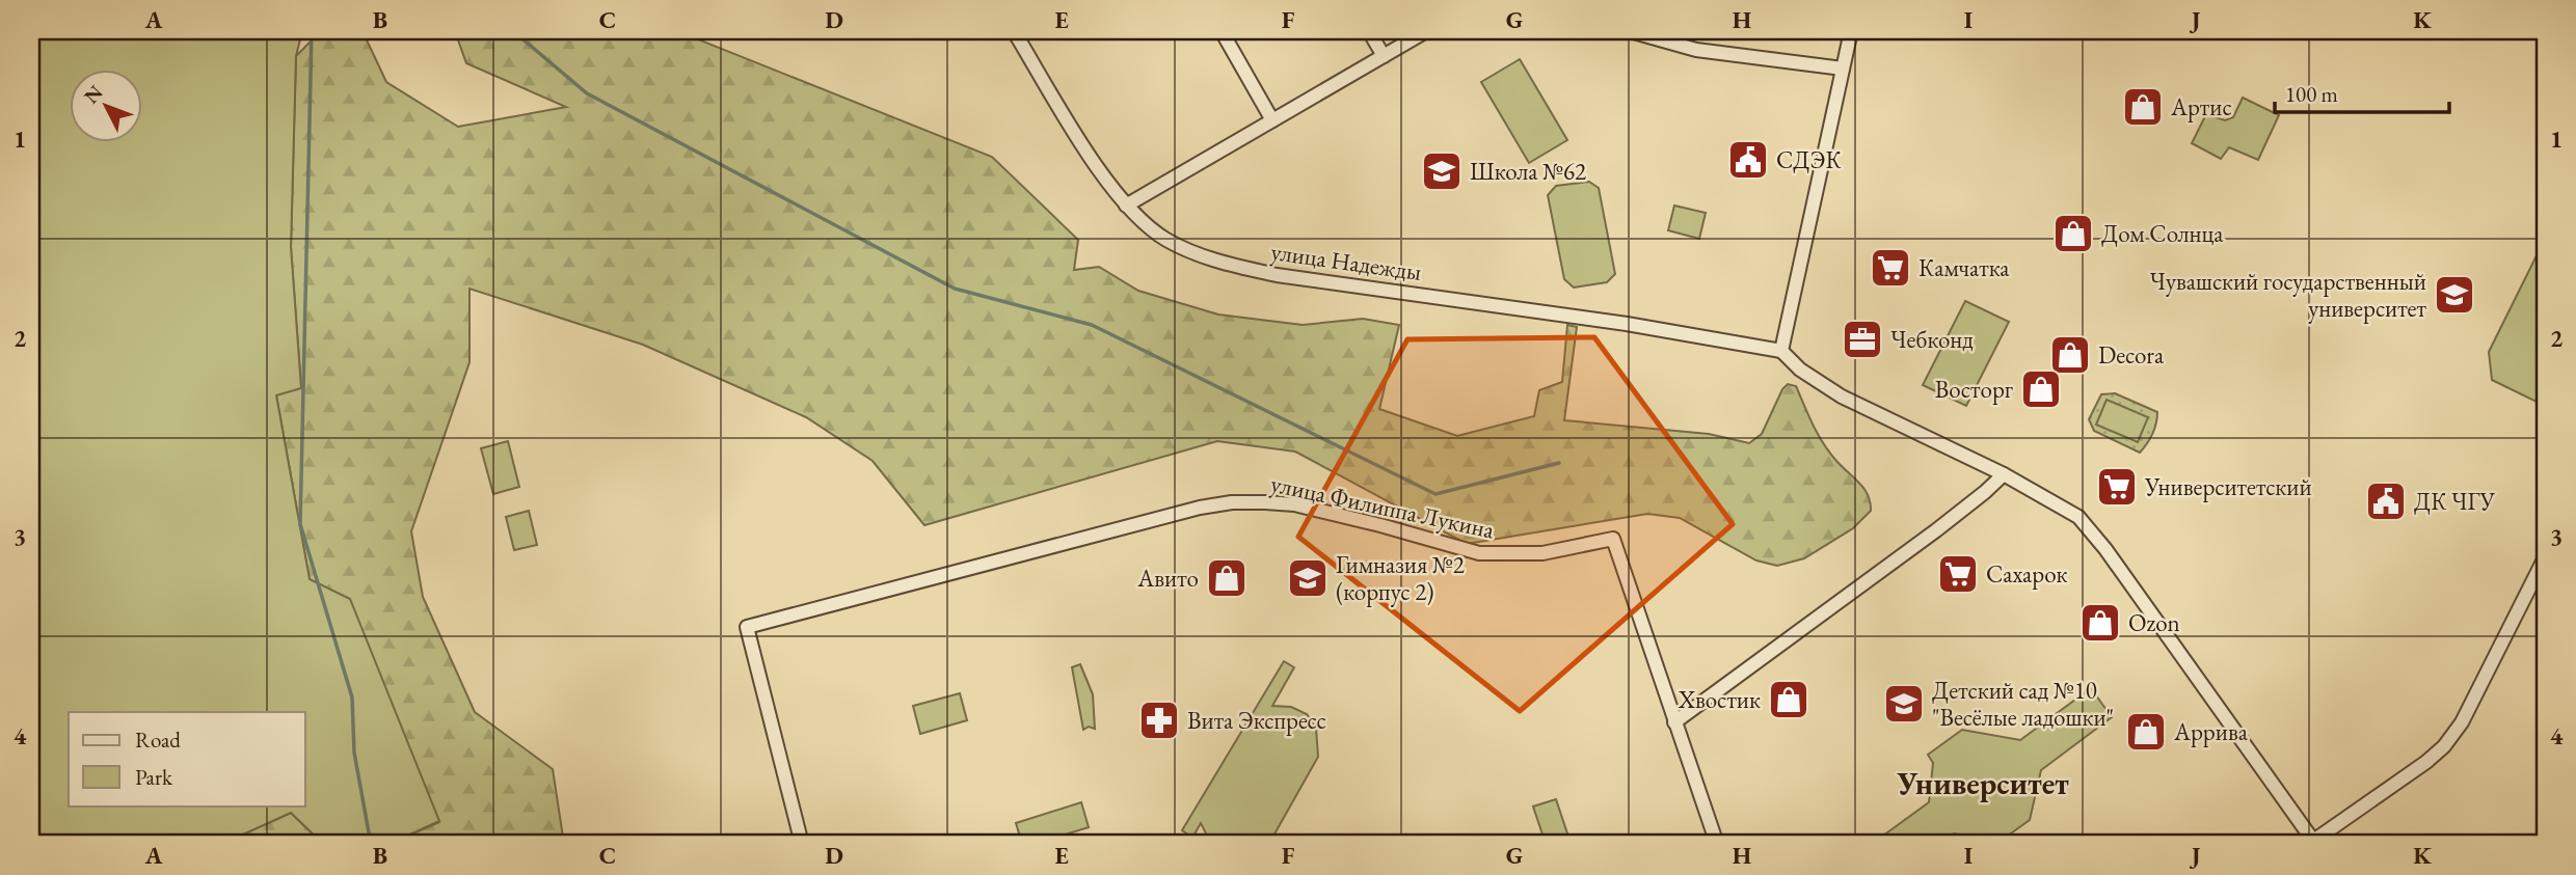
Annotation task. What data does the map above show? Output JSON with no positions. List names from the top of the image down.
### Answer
{
  "streets": {
    "street": ["улица Надежды", "улица Филиппа Лукина"]
  },
  "districts": ["Университет"],
  "places": {
    "shop": [
      "Артис",
      "Дом Солнца",
      "Decora",
      "Восторг",
      "Авито",
      "Ozon",
      "Хвостик",
      "Аррива"
    ],
    "public building": ["СДЭК", "ДК ЧГУ"],
    "school or university": [
      "Школа №62",
      "Чувашский государственный университет",
      "Гимназия №2 (корпус 2)",
      "Детский сад №10 \"Весёлые ладошки\""
    ],
    "supermarket": ["Камчатка", "Университетский", "Сахарок"],
    "office": ["Чебконд"],
    "pharmacy": ["Вита Экспресс"]
  },
  "legend": ["Road", "Park"],
  "scale_bar": "100 m",
  "north": "top left",
  "grid": {
    "columns": [
      "A",
      "B",
      "C",
      "D",
      "E",
      "F",
      "G",
      "H",
      "I",
      "J",
      "K"
    ],
    "rows": [
      "1",
      "2",
      "3",
      "4"
    ]
  }
}
